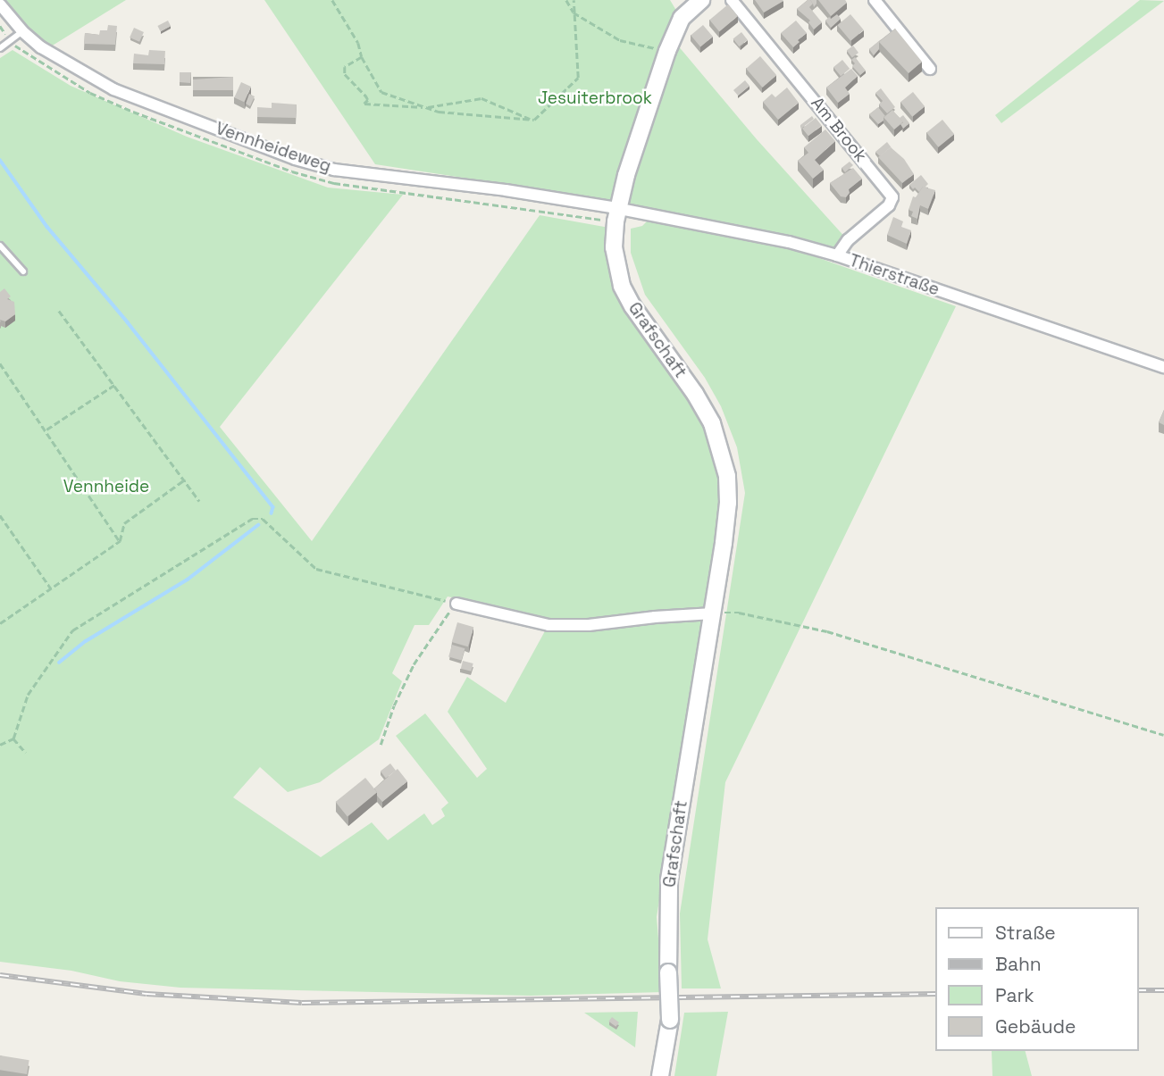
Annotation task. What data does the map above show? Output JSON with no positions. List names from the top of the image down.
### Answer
{
  "streets": {
    "street": [
      "Am Brook",
      "Vennheideweg",
      "Thierstraße",
      "Grafschaft"
    ]
  },
  "crossings": [
    ["Am Brook", "Thierstraße"],
    ["Vennheideweg", "Thierstraße"],
    ["Vennheideweg", "Grafschaft"],
    ["Thierstraße", "Grafschaft"]
  ],
  "parks": ["Jesuiterbrook", "Vennheide"],
  "legend": [
    "Straße",
    "Bahn",
    "Park",
    "Gebäude"
  ]
}
